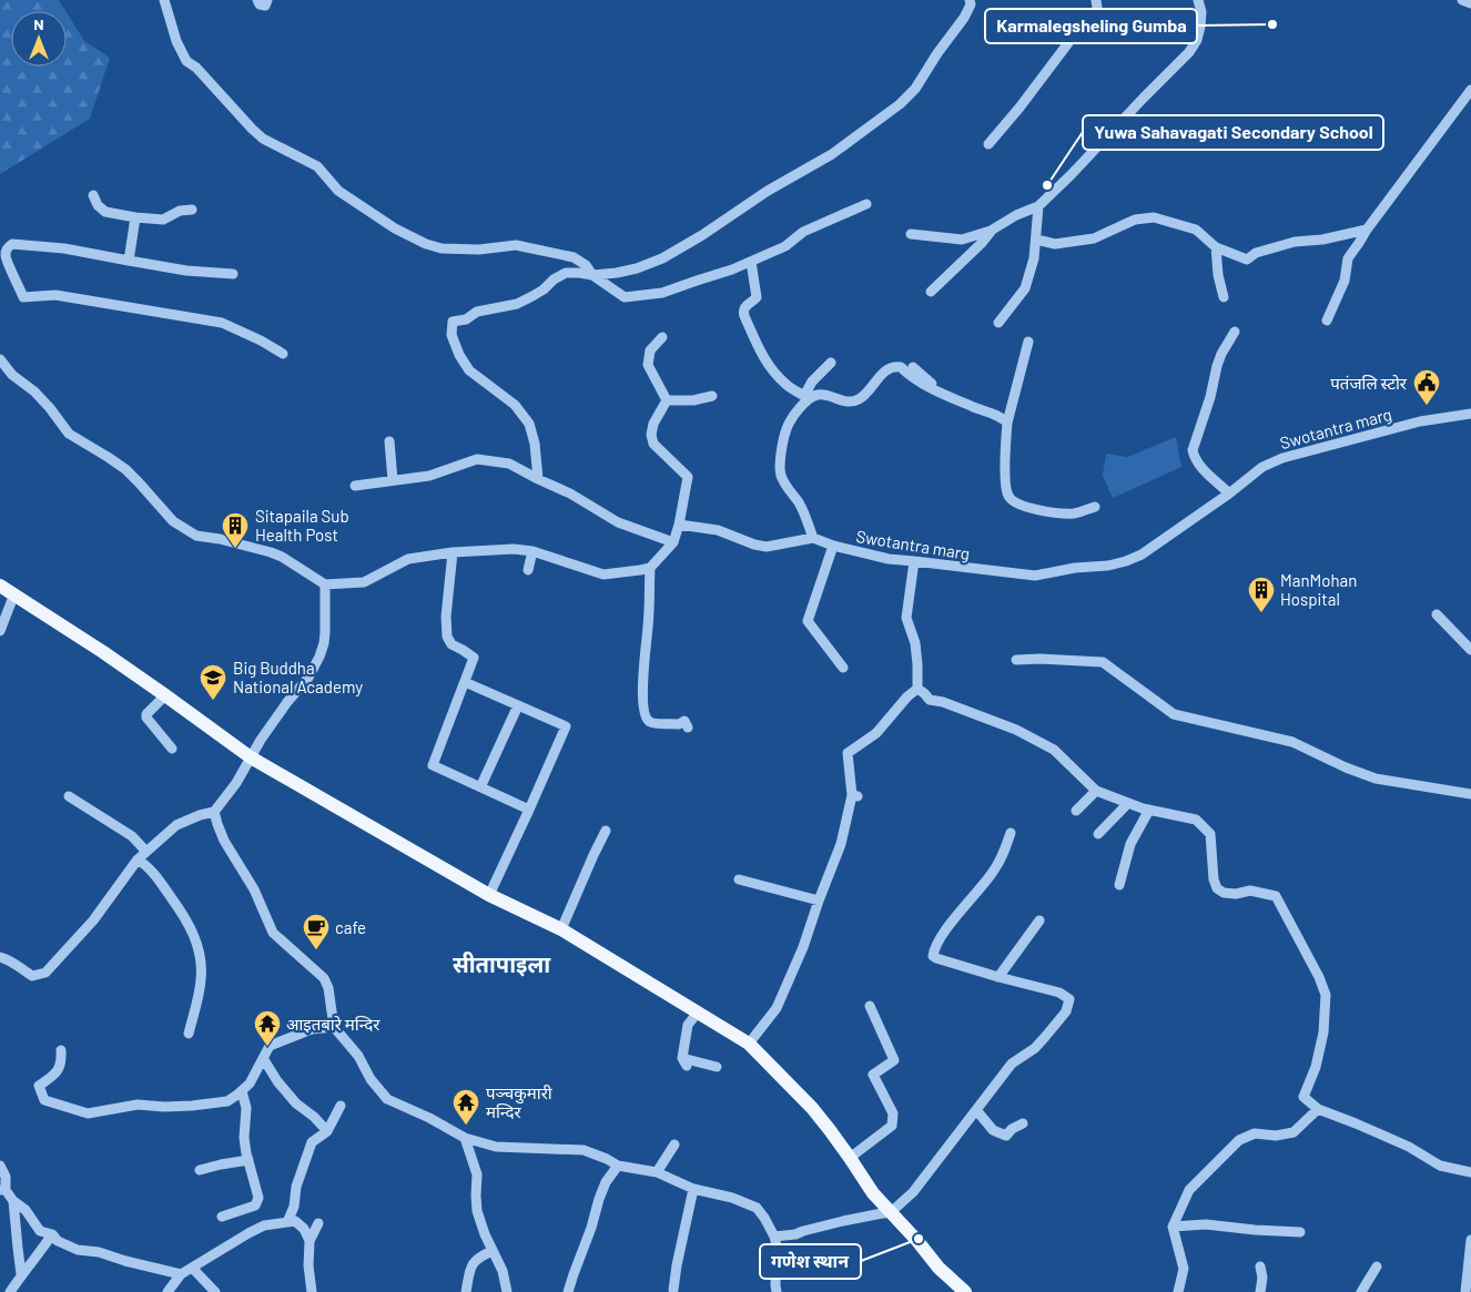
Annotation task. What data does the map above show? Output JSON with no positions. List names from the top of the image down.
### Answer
{
  "streets": {
    "street": ["Swotantra marg"]
  },
  "districts": ["सीतापाइला"],
  "places": {
    "other": ["Karmalegsheling Gumba", "Yuwa Sahavagati Secondary School", "गणेश स्थान"],
    "public building": ["पतंजलि स्टोर"],
    "building": ["Sitapaila Sub Health Post", "ManMohan Hospital"],
    "school or university": ["Big Buddha National Academy"],
    "cafe": ["cafe"],
    "temple": ["आइतबारे मन्दिर", "पञ्चकुमारी मन्दिर"]
  },
  "north": "top"
}
